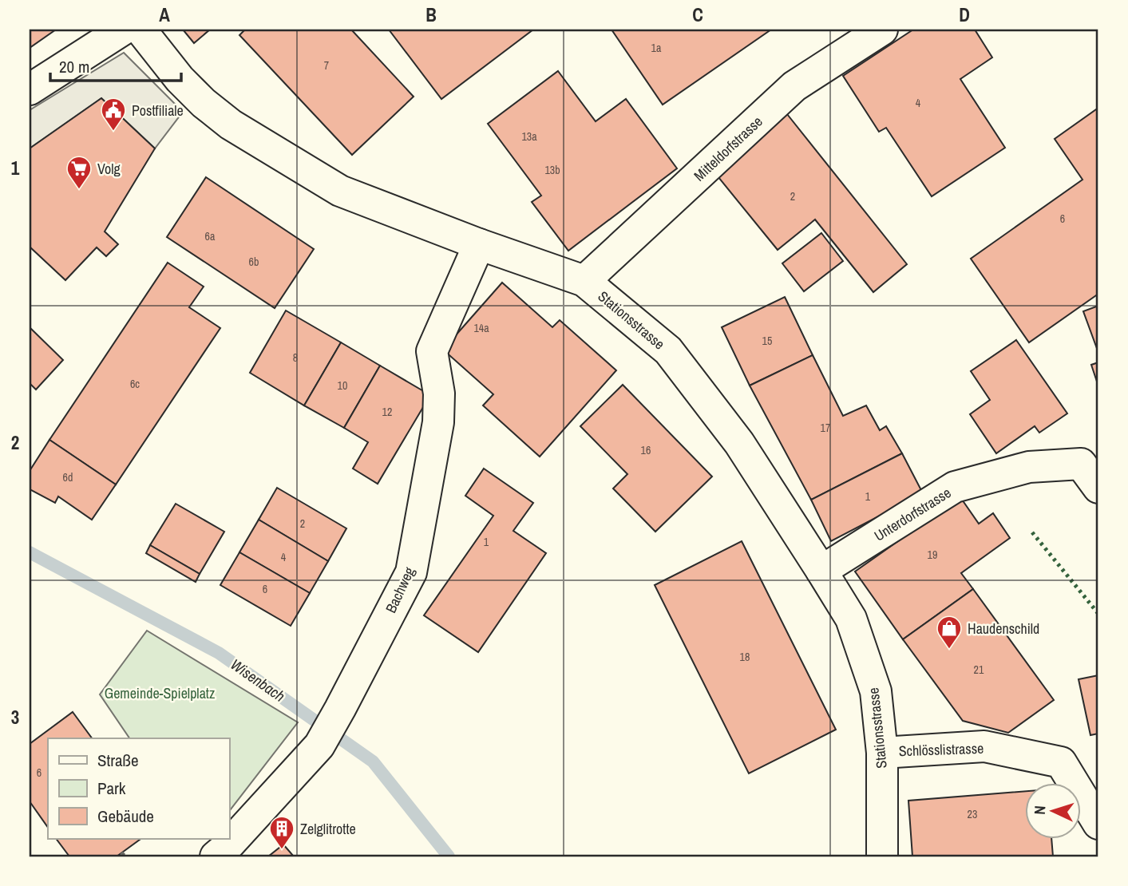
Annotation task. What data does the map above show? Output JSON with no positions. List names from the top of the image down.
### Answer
{
  "streets": {
    "street": [
      "Mitteldorfstrasse",
      "Stationsstrasse",
      "Unterdorfstrasse",
      "Bachweg",
      "Schlösslistrasse"
    ]
  },
  "crossings": [
    ["Mitteldorfstrasse", "Stationsstrasse"],
    ["Stationsstrasse", "Unterdorfstrasse"],
    ["Stationsstrasse", "Bachweg"],
    ["Stationsstrasse", "Schlösslistrasse"]
  ],
  "water": ["Wisenbach"],
  "parks": ["Gemeinde-Spielplatz"],
  "places": {
    "public building": ["Postfiliale"],
    "supermarket": ["Volg"],
    "shop": ["Haudenschild"],
    "building": ["Zelglitrotte"]
  },
  "house_numbers": [
    "1a",
    "7",
    "4",
    "13a",
    "13b",
    "2",
    "6",
    "6a",
    "6b",
    "14a",
    "15",
    "8",
    "6c",
    "10",
    "12",
    "17",
    "16",
    "6d",
    "1",
    "2",
    "1",
    "19",
    "4",
    "6",
    "18",
    "21",
    "6",
    "23"
  ],
  "legend": ["Straße", "Park", "Gebäude"],
  "scale_bar": "20 m",
  "north": "left",
  "grid": {
    "columns": [
      "A",
      "B",
      "C",
      "D"
    ],
    "rows": ["1", "2", "3"]
  }
}
